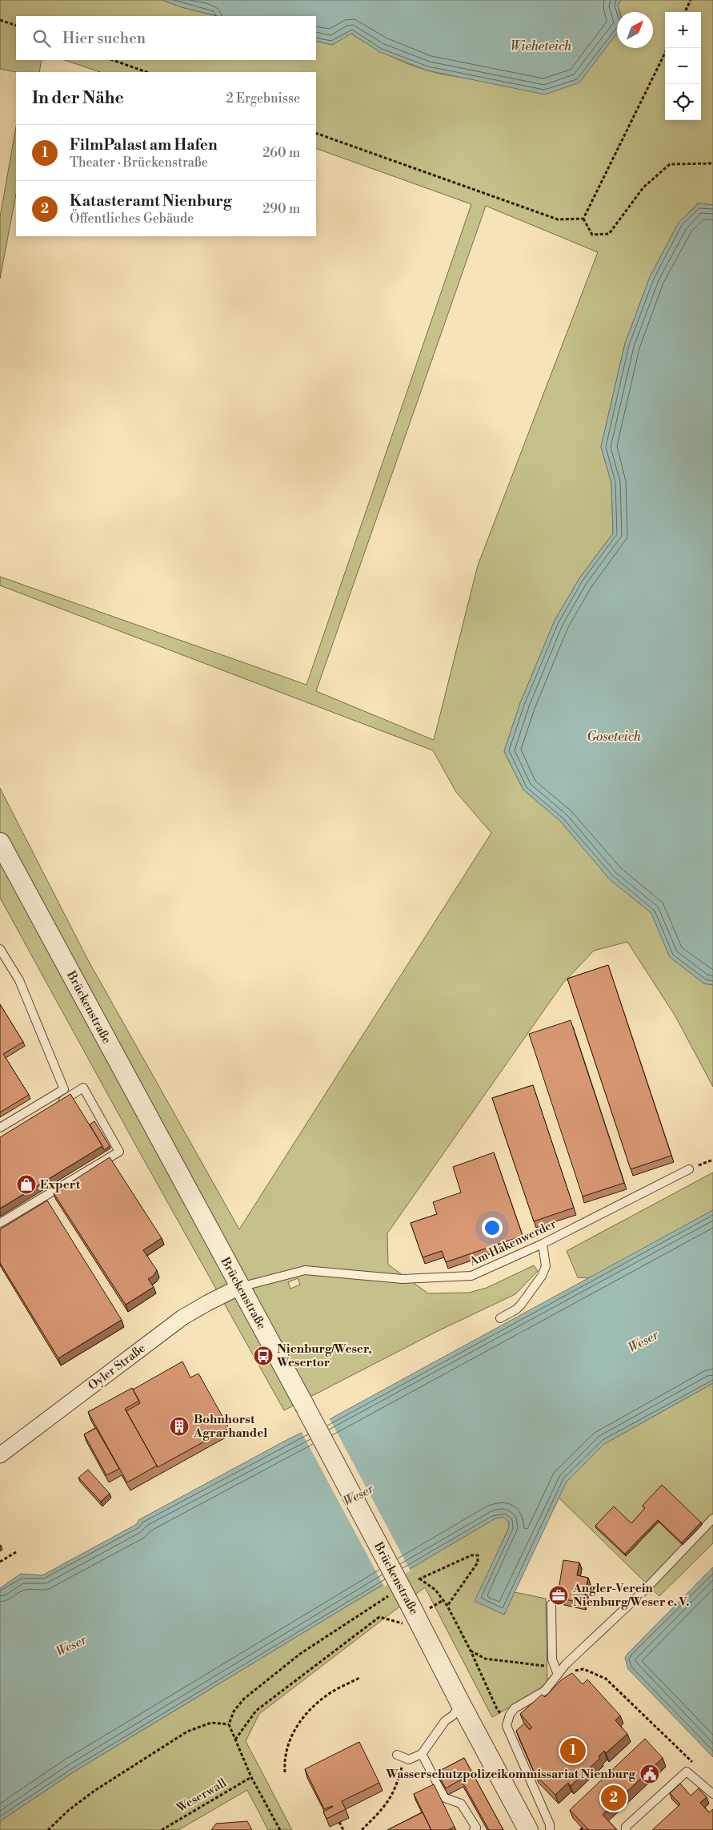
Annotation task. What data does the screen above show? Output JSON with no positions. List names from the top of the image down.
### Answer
{
  "streets": {
    "street": ["Brückenstraße", "Oyler Straße"],
    "lane": ["Am Hakenwerder"],
    "path": ["Weserwall"]
  },
  "crossings": [
    ["Brückenstraße", "Am Hakenwerder"],
    ["Brückenstraße", "Oyler Straße"],
    ["Am Hakenwerder", "Oyler Straße"]
  ],
  "water": ["Wieheteich", "Goseteich", "Weser"],
  "places": {
    "shop": ["Expert"],
    "bus stop": ["Nienburg/Weser, Wesertor"],
    "building": ["Bohnhorst Agrarhandel"],
    "office": ["Angler-Verein Nienburg/Weser e. V."],
    "public building": ["Wasserschutzpolizeikommissariat Nienburg"]
  },
  "north": "top right",
  "page": {
    "map_buttons": ["+", "−"],
    "search": "Hier suchen",
    "heading": ["In der Nähe", "2 Ergebnisse"],
    "list": [
      {
        "mark": "1",
        "name": "FilmPalast am Hafen",
        "note": "Theater · Brückenstraße",
        "value": "260 m"
      },
      {
        "mark": "2",
        "name": "Katasteramt Nienburg",
        "note": "Öffentliches Gebäude",
        "value": "290 m"
      }
    ],
    "pins": ["1", "2"]
  }
}
